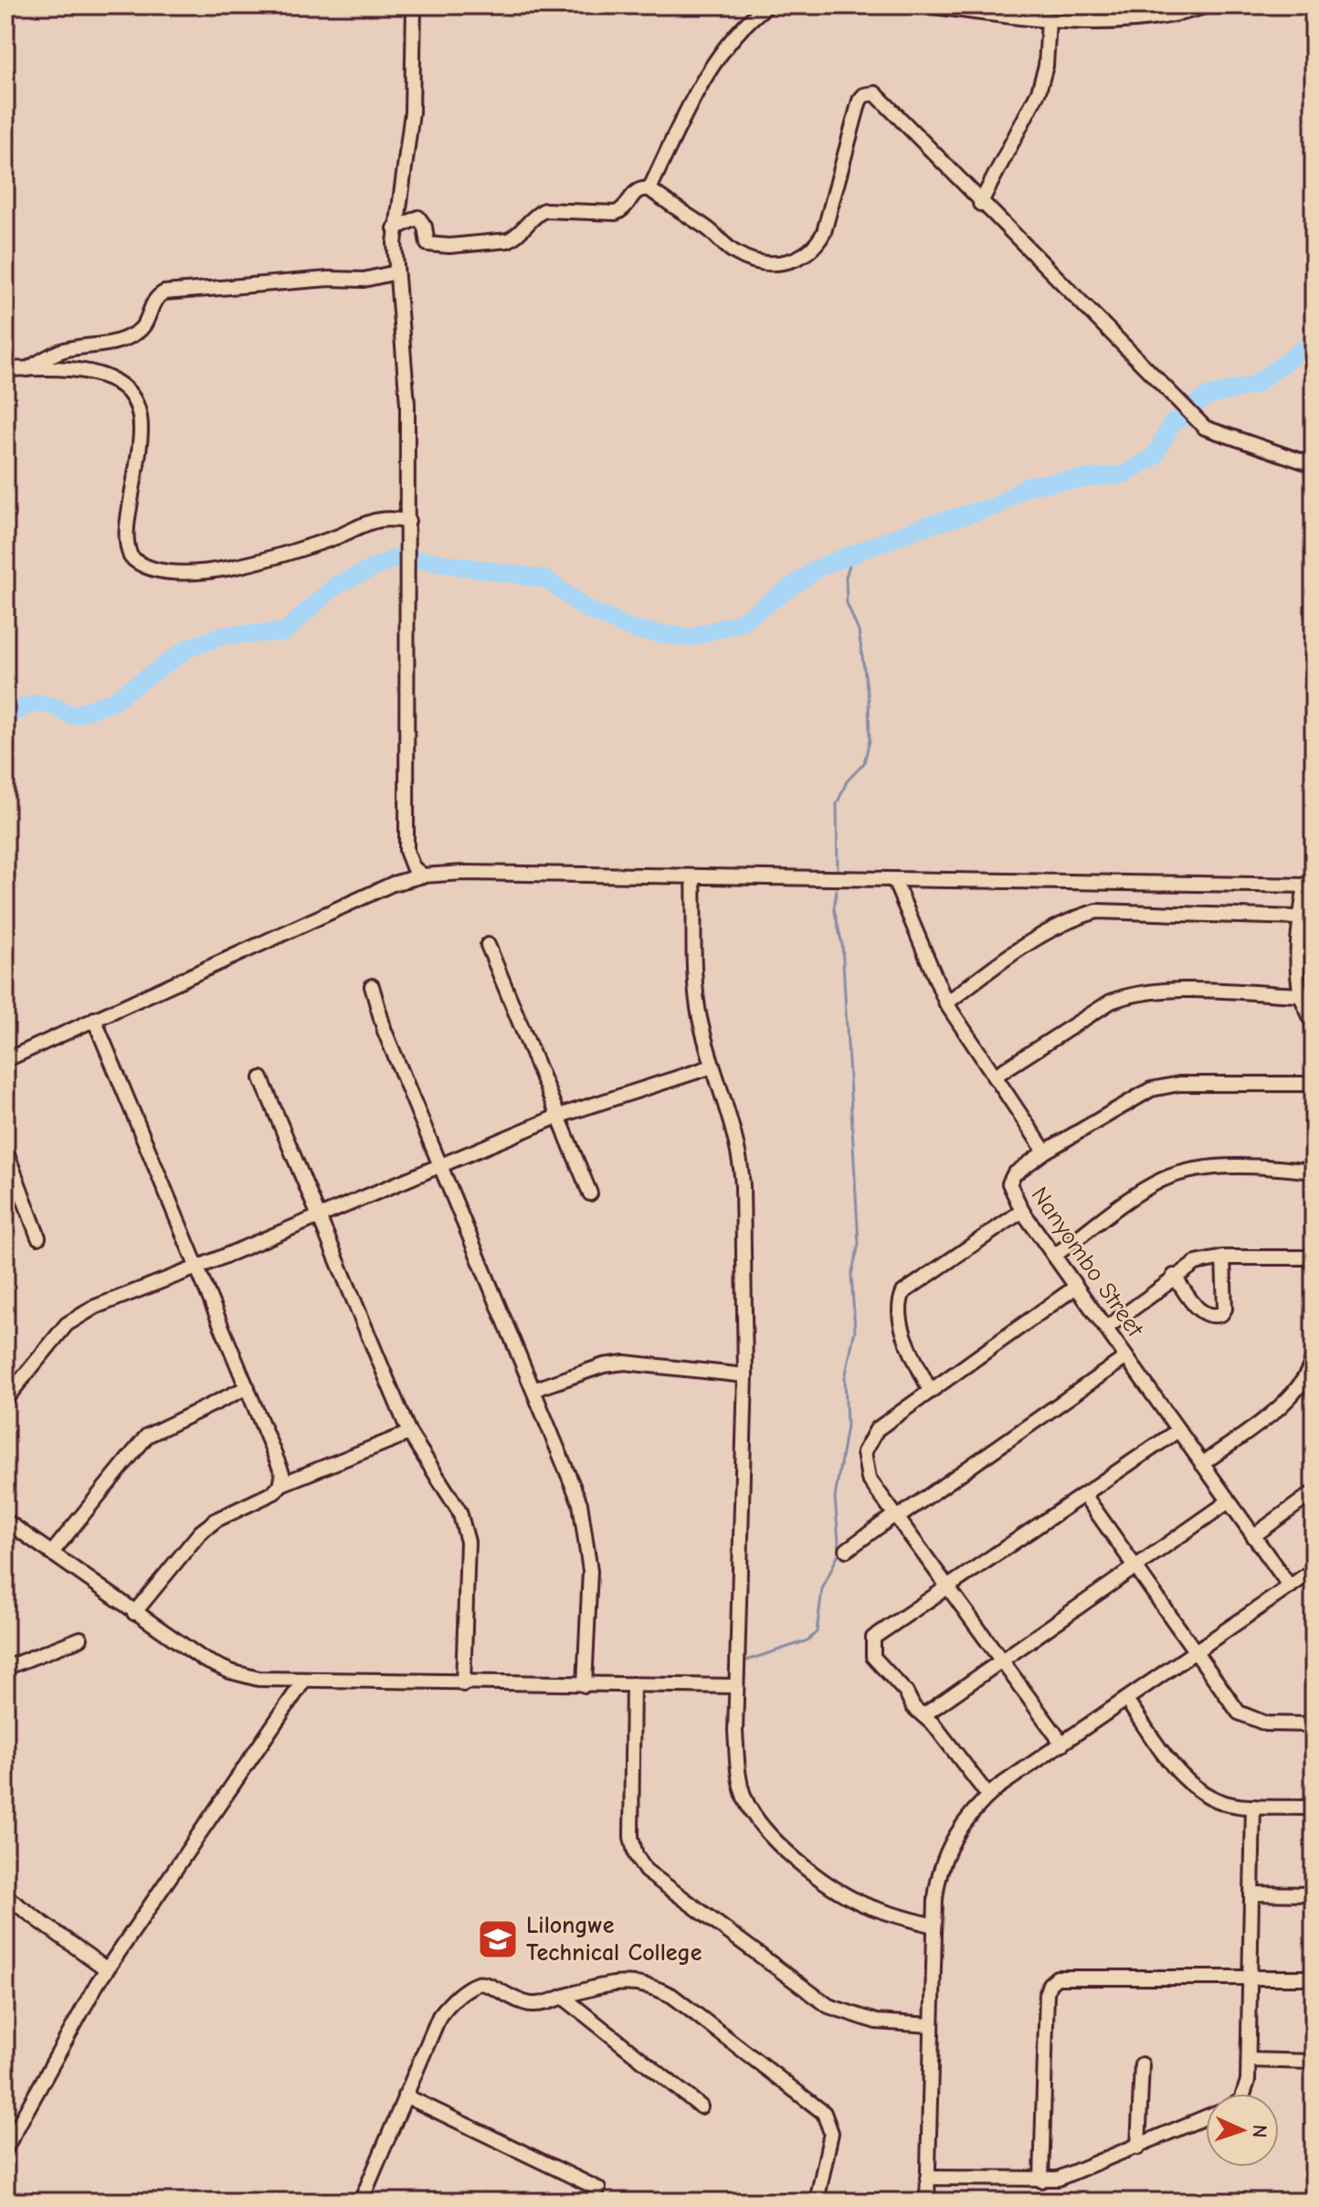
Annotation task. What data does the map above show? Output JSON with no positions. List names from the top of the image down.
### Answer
{
  "streets": {
    "street": ["Nanyombo Street"]
  },
  "places": {
    "school or university": ["Lilongwe Technical College"]
  },
  "north": "right"
}
